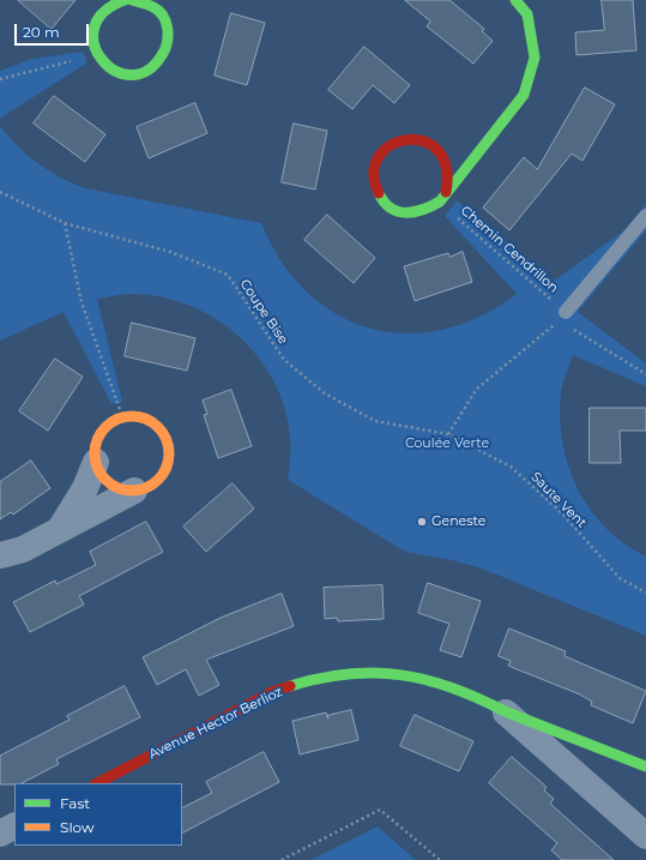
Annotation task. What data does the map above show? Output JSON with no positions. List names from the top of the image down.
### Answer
{
  "streets": {
    "street": ["Avenue Hector Berlioz"],
    "path": ["Chemin Cendrillon", "Coupe Bise", "Saute Vent"]
  },
  "crossings": [
    ["Coupe Bise", "Saute Vent"]
  ],
  "parks": ["Coulée Verte"],
  "places": ["Geneste"],
  "legend": ["Fast", "Slow"],
  "scale_bar": "20 m"
}
